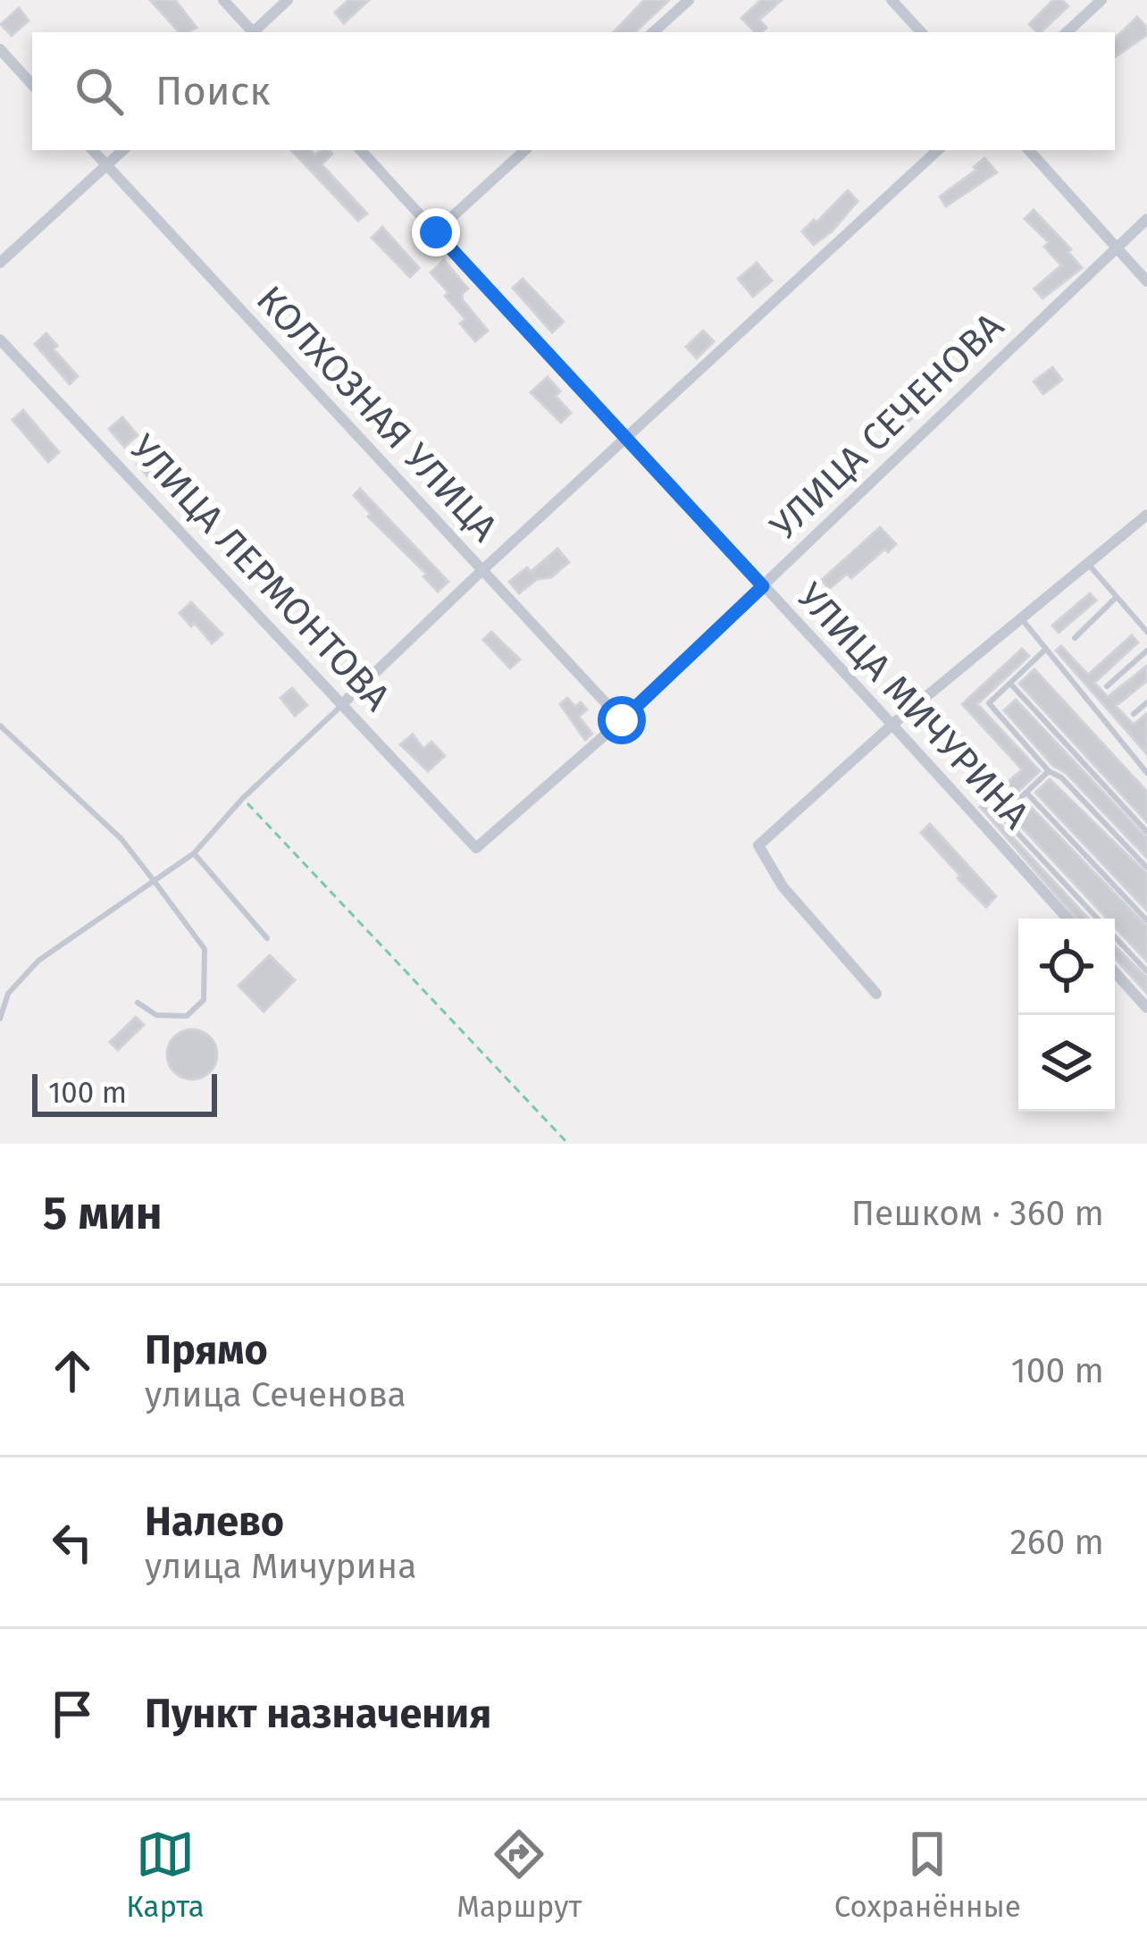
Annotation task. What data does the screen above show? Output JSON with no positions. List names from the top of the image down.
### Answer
{
  "streets": {
    "street": [
      "КОЛХОЗНАЯ УЛИЦА",
      "УЛИЦА СЕЧЕНОВА",
      "УЛИЦА ЛЕРМОНТОВА",
      "УЛИЦА МИЧУРИНА"
    ]
  },
  "crossings": [
    ["КОЛХОЗНАЯ УЛИЦА", "УЛИЦА СЕЧЕНОВА"],
    ["УЛИЦА СЕЧЕНОВА", "УЛИЦА ЛЕРМОНТОВА"],
    ["УЛИЦА СЕЧЕНОВА", "УЛИЦА МИЧУРИНА"]
  ],
  "scale_bar": "100 m",
  "page": {
    "search": "Поиск",
    "scale": "100 m",
    "heading": ["5 мин", "Пешком · 360 m"],
    "list": [
      ["Прямо", "улица Сеченова", "100 m"],
      ["Налево", "улица Мичурина", "260 m"],
      "Пункт назначения"
    ],
    "nav": ["Карта", "Маршрут", "Сохранённые"]
  }
}
